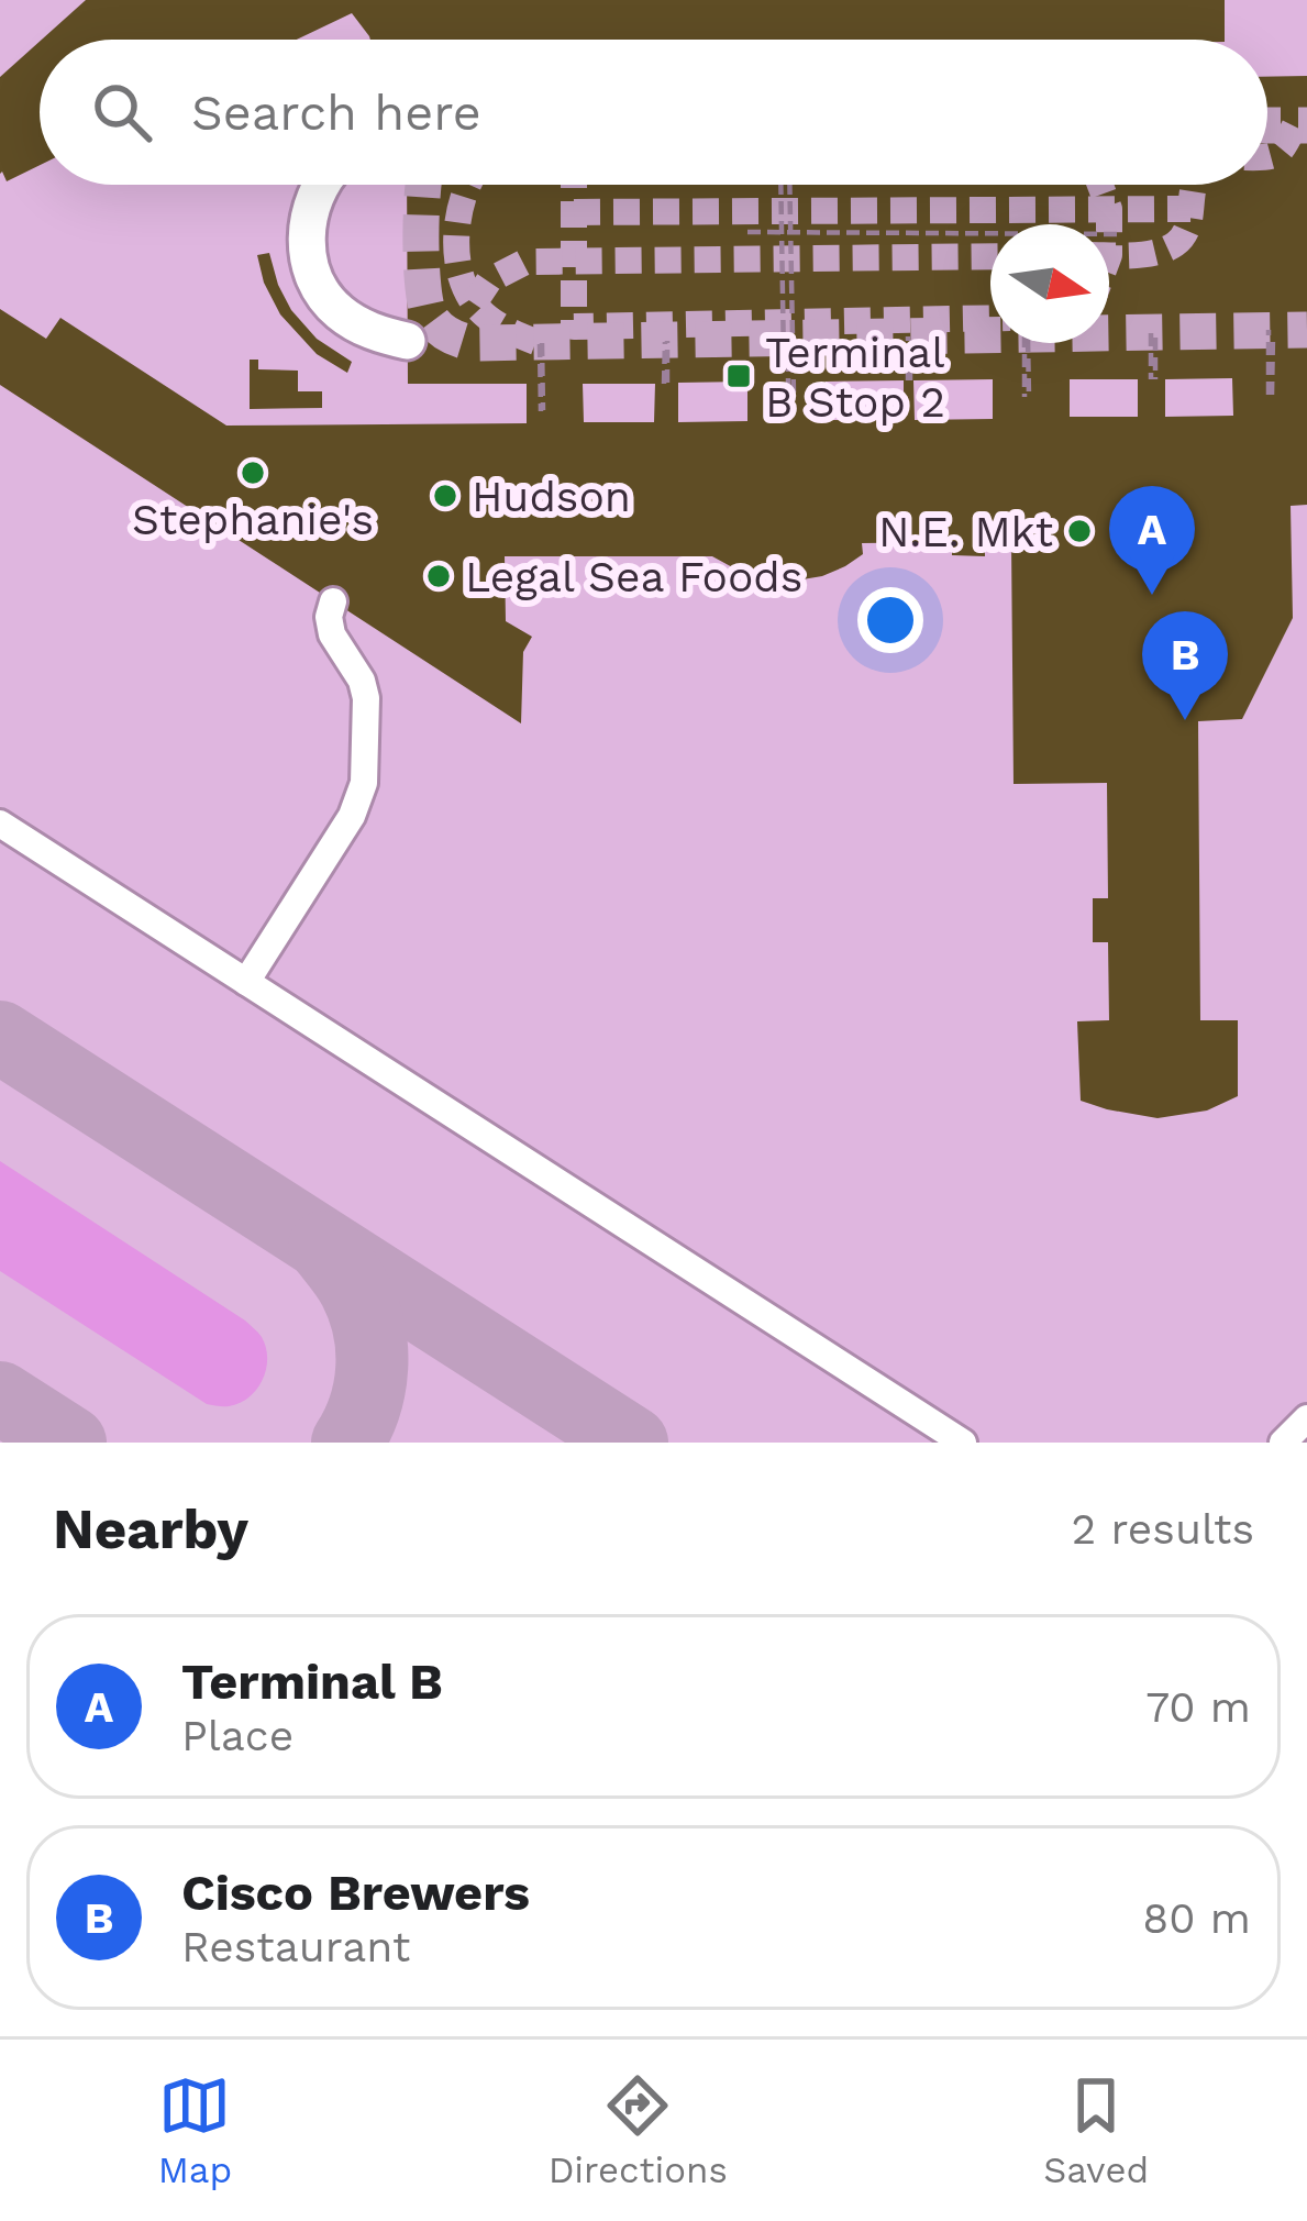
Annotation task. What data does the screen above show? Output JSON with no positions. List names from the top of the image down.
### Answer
{
  "places": {
    "transit": ["Terminal B Stop 2"],
    "other": [
      "Stephanie's",
      "Hudson",
      "N.E. Mkt",
      "Legal Sea Foods"
    ]
  },
  "north": "right",
  "page": {
    "search": "Search here",
    "pins": ["A", "B"],
    "heading": ["Nearby", "2 results"],
    "list": [
      {
        "mark": "A",
        "name": "Terminal B",
        "note": "Place",
        "value": "70 m"
      },
      {
        "mark": "B",
        "name": "Cisco Brewers",
        "note": "Restaurant",
        "value": "80 m"
      }
    ],
    "nav": ["Map", "Directions", "Saved"]
  }
}
